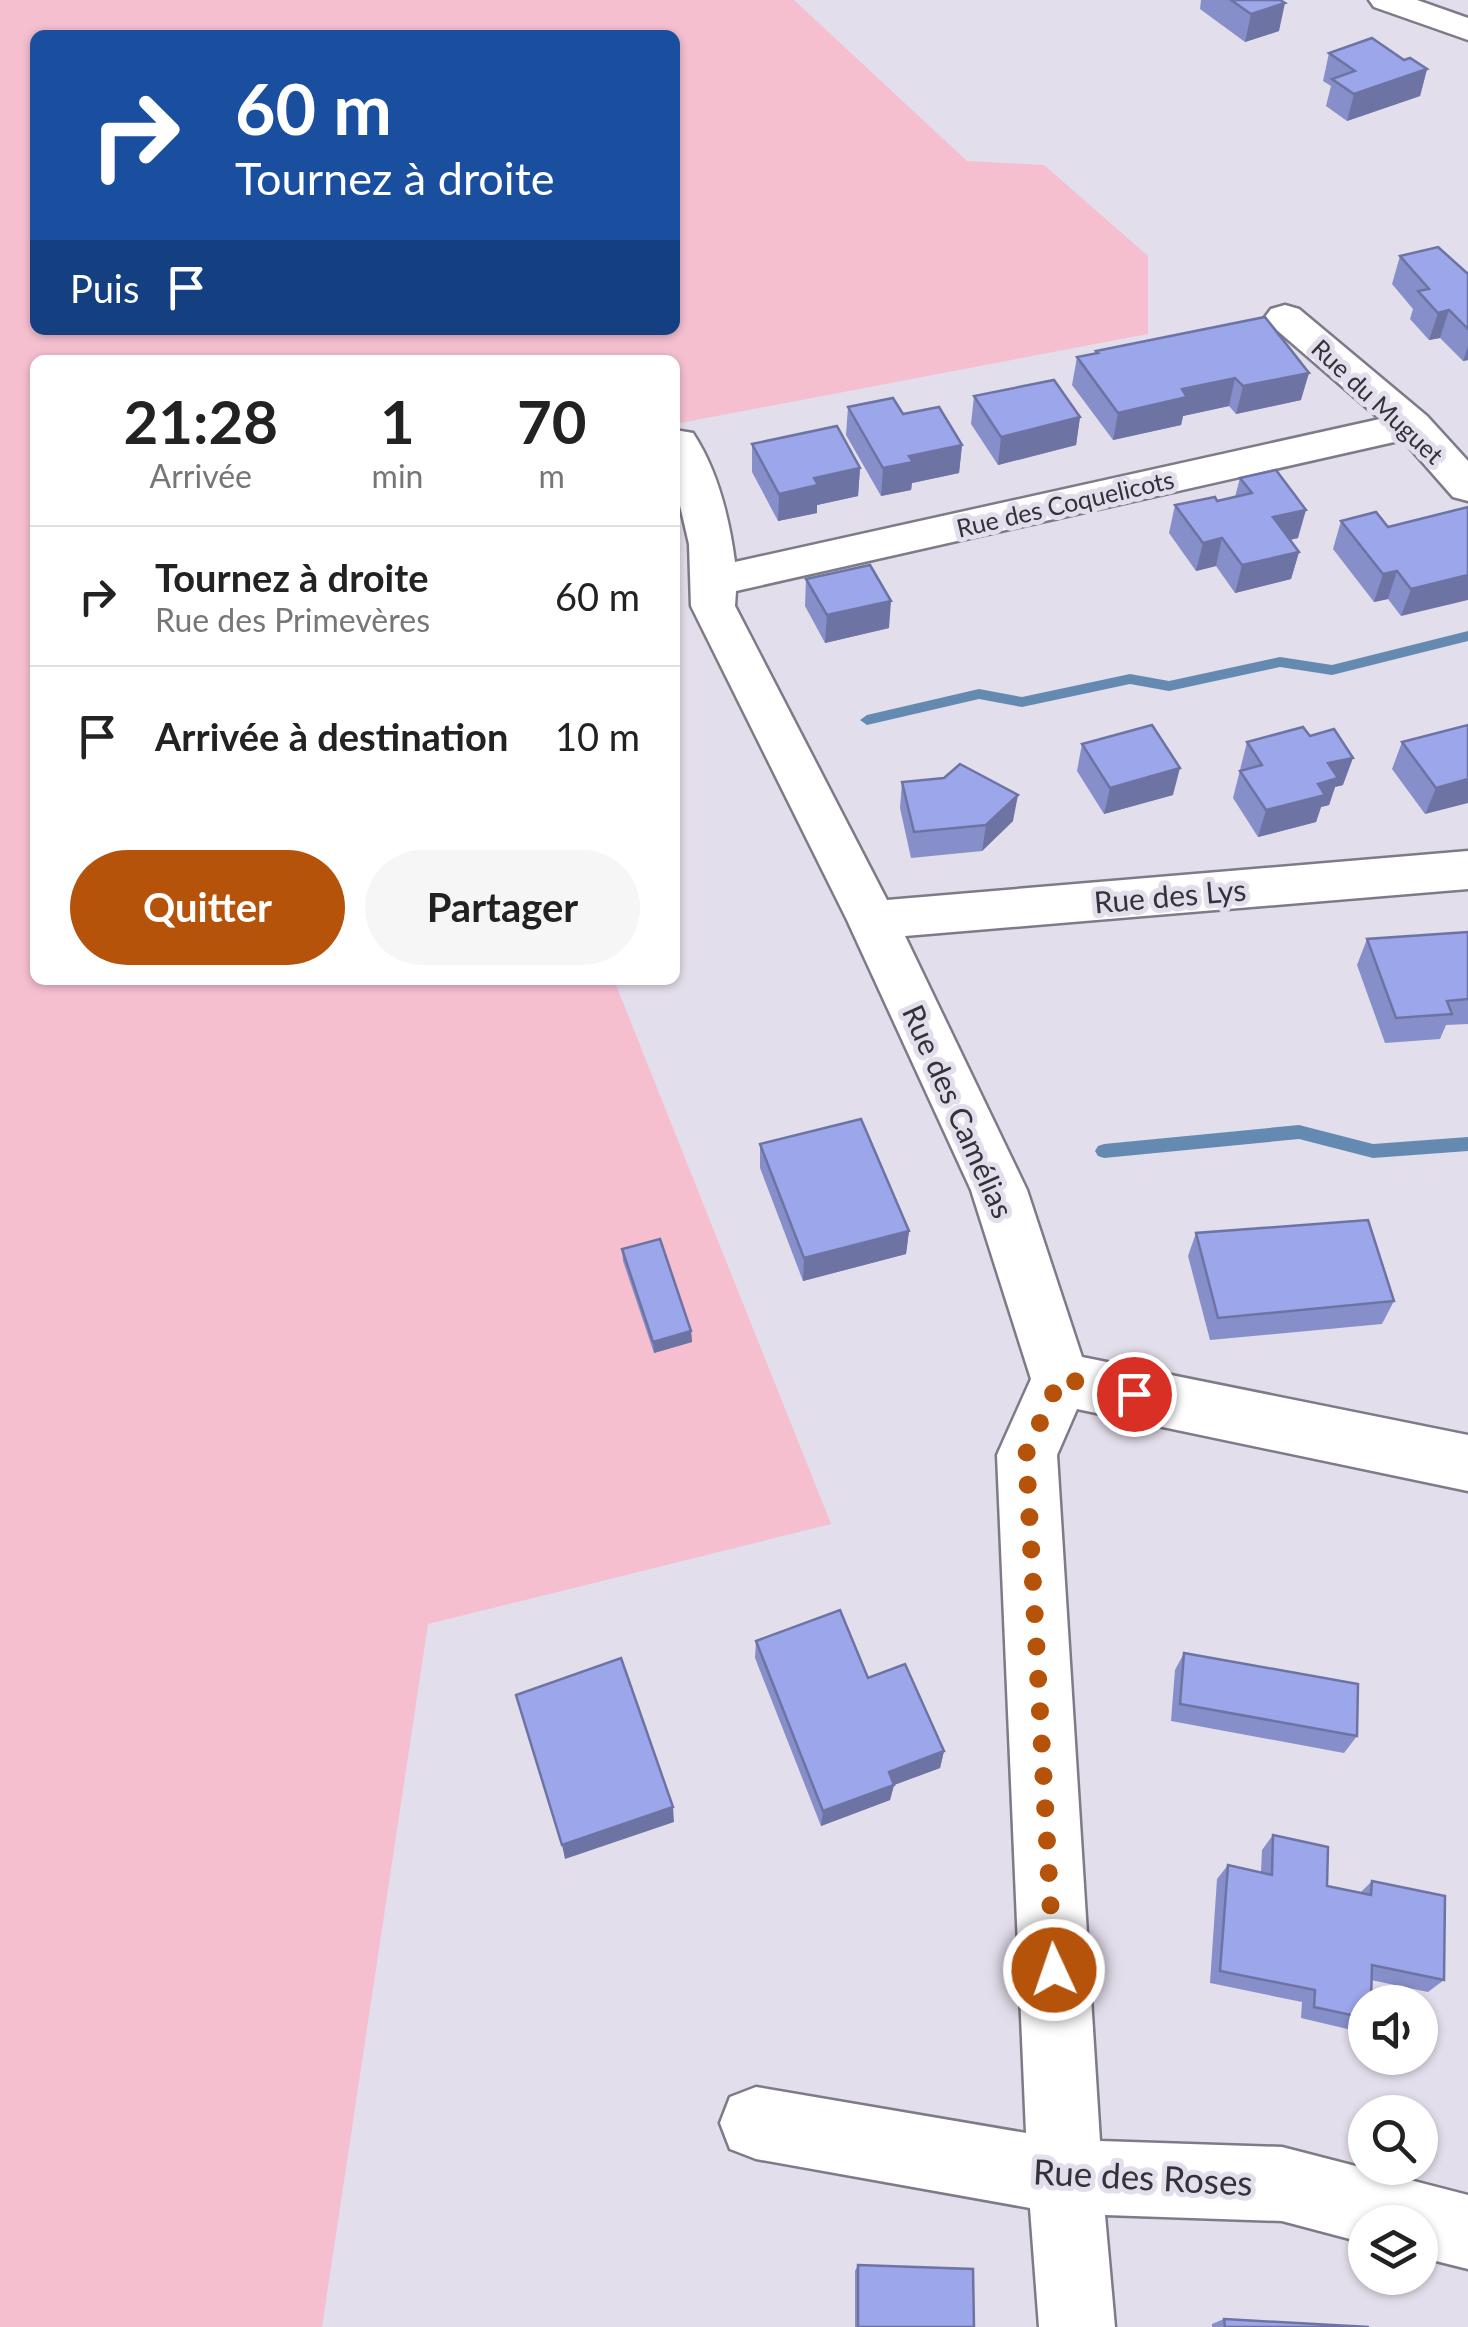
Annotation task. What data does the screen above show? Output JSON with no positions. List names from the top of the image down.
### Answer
{
  "streets": {
    "street": [
      "Rue du Muguet",
      "Rue des Coquelicots",
      "Rue des Lys",
      "Rue des Camélias",
      "Rue des Roses"
    ]
  },
  "crossings": [
    ["Rue du Muguet", "Rue des Coquelicots"],
    ["Rue des Coquelicots", "Rue des Camélias"],
    ["Rue des Lys", "Rue des Camélias"]
  ],
  "page": {
    "turn": ["60 m", "Tournez à droite"],
    "then": "Puis",
    "eta": [
      "21:28",
      "Arrivée",
      "1",
      "min",
      "70",
      "m"
    ],
    "list": [
      {
        "name": "Tournez à droite",
        "note": "Rue des Primevères",
        "value": "60 m"
      },
      {
        "name": "Arrivée à destination",
        "value": "10 m"
      }
    ],
    "buttons": ["Quitter", "Partager"]
  }
}
